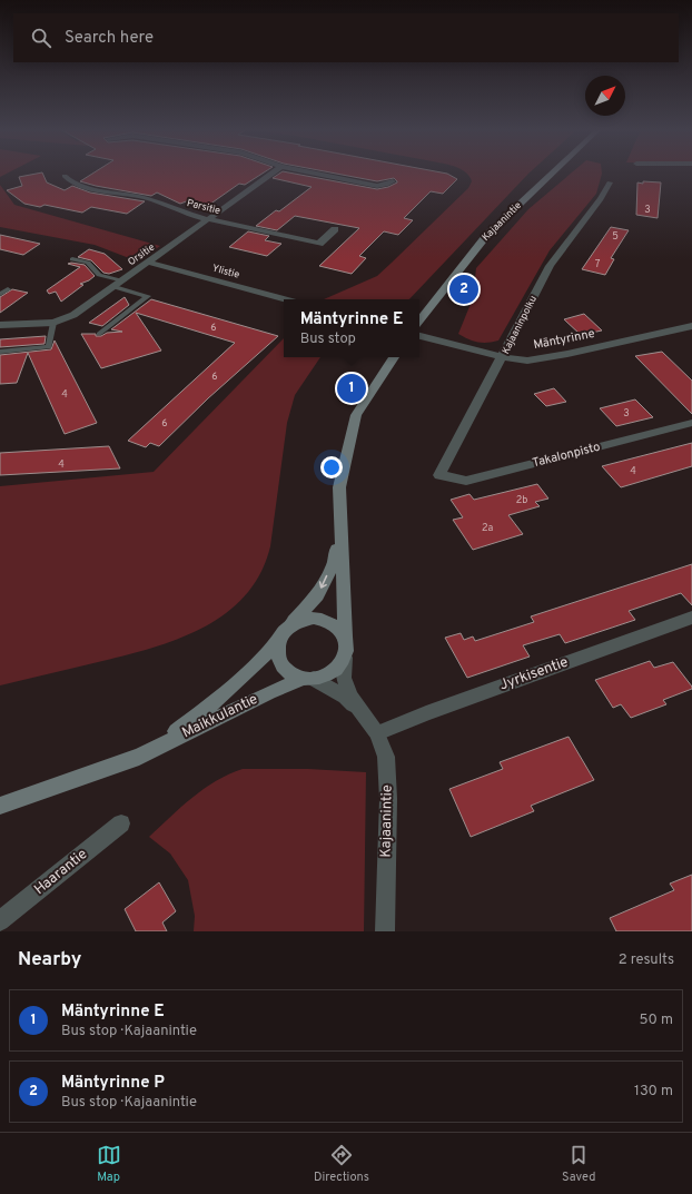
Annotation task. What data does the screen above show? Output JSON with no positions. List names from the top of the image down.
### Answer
{
  "streets": {
    "main road": ["Kajaanintie", "Maikkulantie"],
    "street": [
      "Parsitie",
      "Orsitie",
      "Ylistie",
      "Kajaaninpolku",
      "Mäntyrinne",
      "Takalonpisto",
      "Jyrkisentie",
      "Haarantie"
    ]
  },
  "crossings": [
    ["Parsitie", "Orsitie"],
    ["Kajaanintie", "Jyrkisentie"],
    ["Kajaanintie", "Maikkulantie"],
    ["Orsitie", "Ylistie"],
    ["Kajaaninpolku", "Mäntyrinne"],
    ["Kajaaninpolku", "Takalonpisto"]
  ],
  "house_numbers": [
    "3",
    "5",
    "7",
    "6",
    "6",
    "4",
    "3",
    "6",
    "4",
    "4",
    "2b",
    "2a"
  ],
  "north": "top right",
  "page": {
    "search": "Search here",
    "pins": ["2", "1"],
    "popup": ["Mäntyrinne E", "Bus stop"],
    "heading": ["Nearby", "2 results"],
    "list": [
      {
        "mark": "1",
        "name": "Mäntyrinne E",
        "note": "Bus stop · Kajaanintie",
        "value": "50 m"
      },
      {
        "mark": "2",
        "name": "Mäntyrinne P",
        "note": "Bus stop · Kajaanintie",
        "value": "130 m"
      }
    ],
    "nav": ["Map", "Directions", "Saved"]
  }
}
